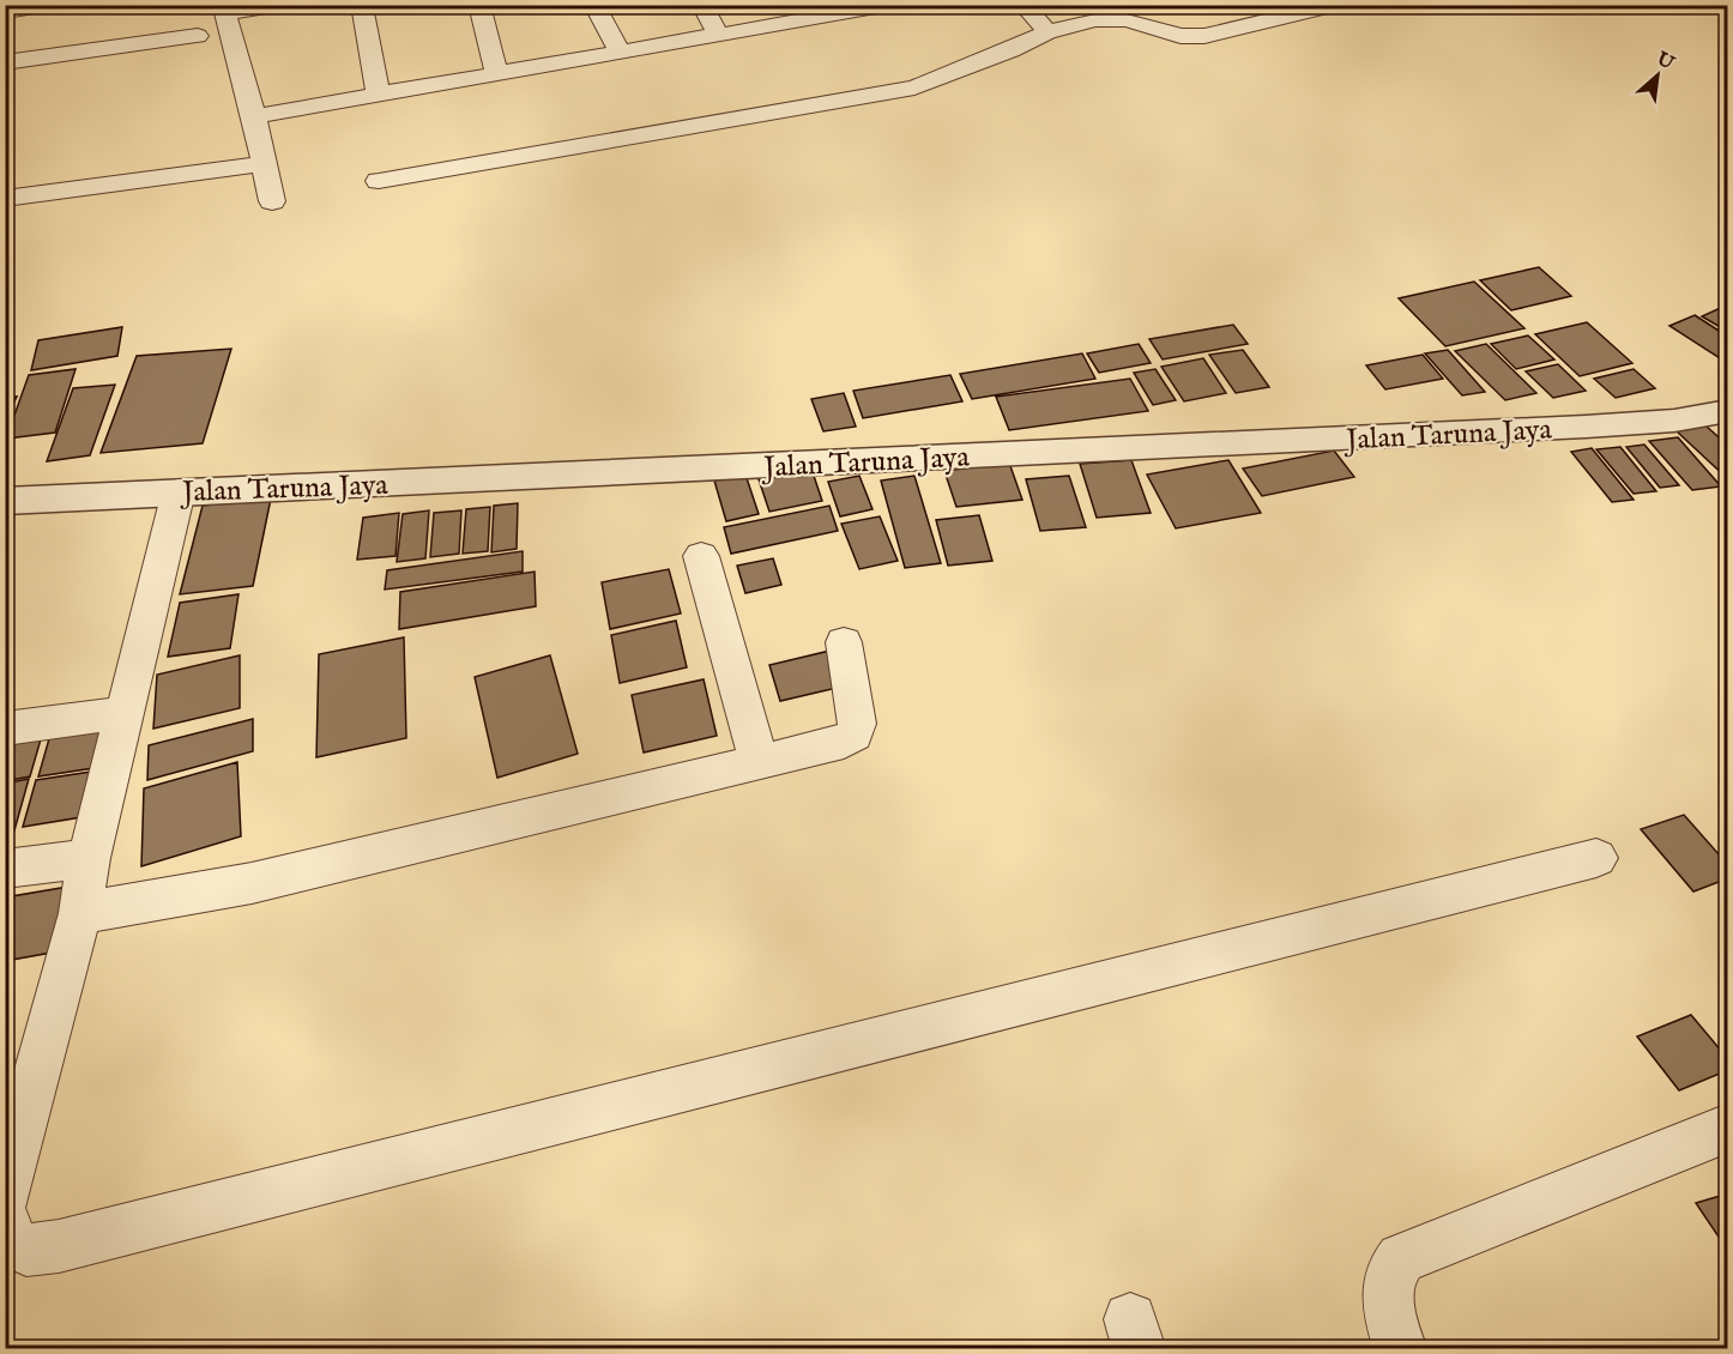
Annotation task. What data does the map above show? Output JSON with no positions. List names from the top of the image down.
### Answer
{
  "streets": {
    "street": ["Jalan Taruna Jaya"]
  },
  "north": "top right"
}
